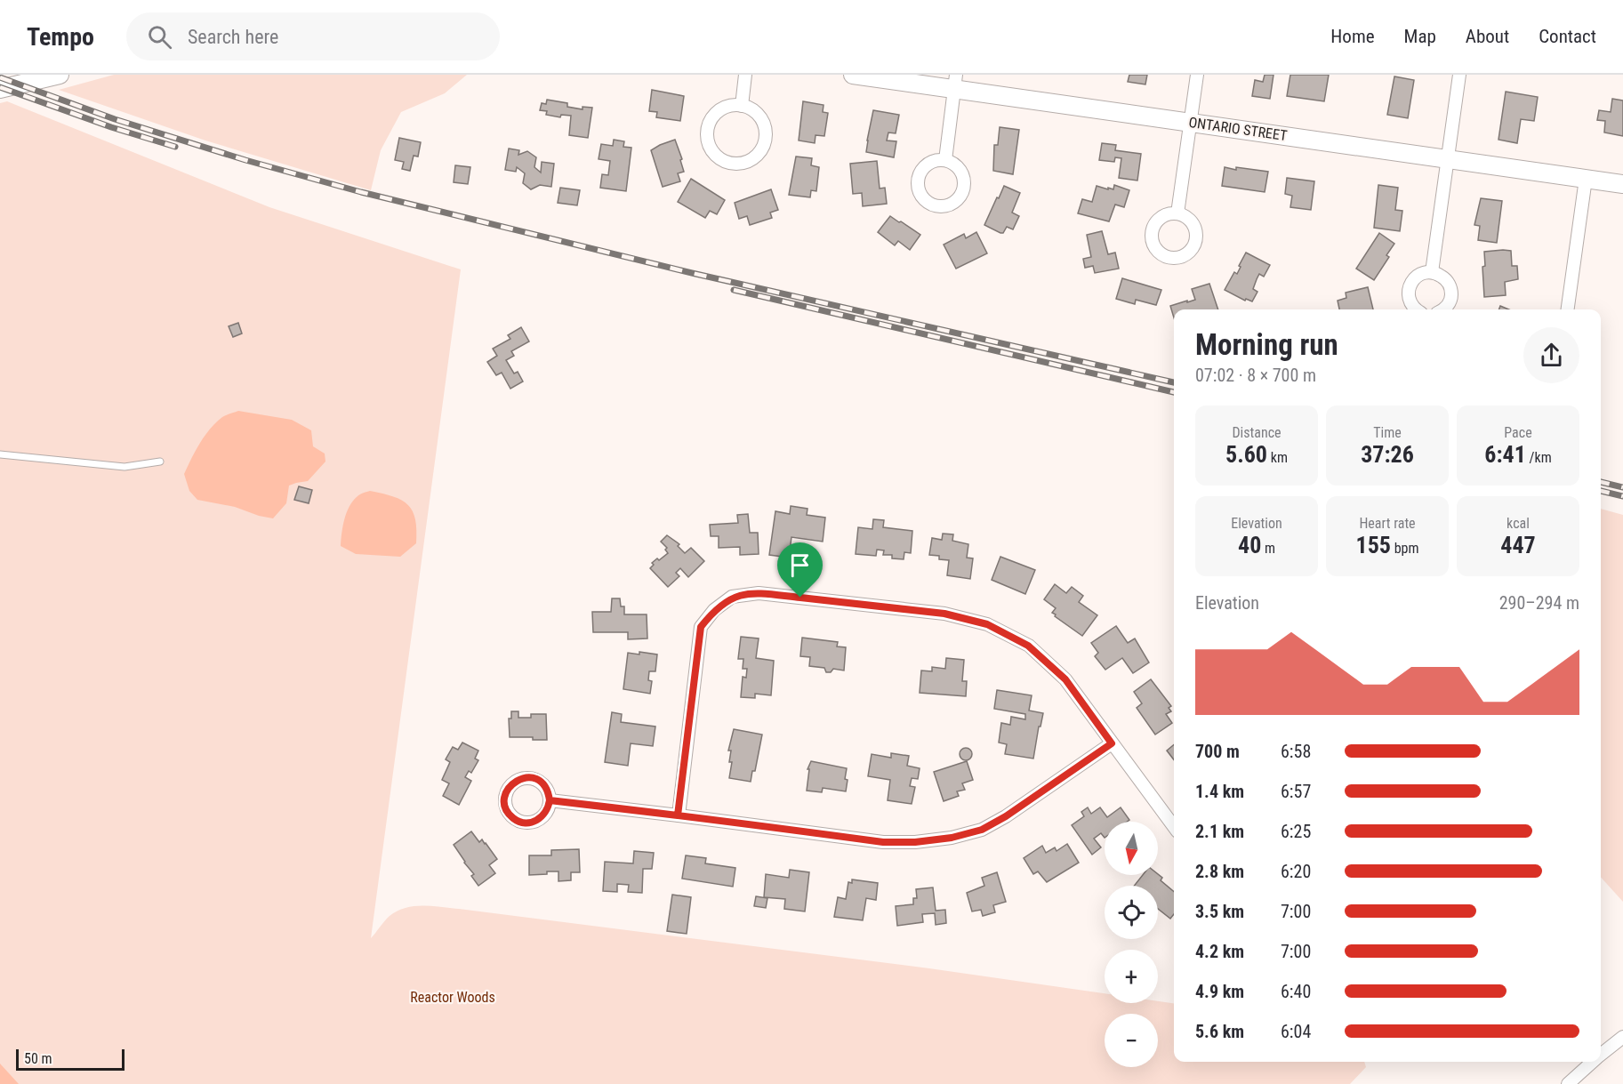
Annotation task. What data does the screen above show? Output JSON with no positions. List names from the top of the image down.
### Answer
{
  "streets": {
    "main road": ["ONTARIO STREET"]
  },
  "parks": ["Reactor Woods"],
  "scale_bar": "50 m",
  "north": "bottom",
  "page": {
    "header": "Tempo",
    "search": "Search here",
    "nav": [
      "Home",
      "Map",
      "About",
      "Contact"
    ],
    "heading": ["Morning run", "07:02 · 8 × 700 m"],
    "stats": [
      ["Distance", "5.60 km"],
      ["Time", "37:26"],
      ["Pace", "6:41 /km"],
      ["Elevation", "40 m"],
      ["Heart rate", "155 bpm"],
      ["kcal", "447"]
    ],
    "chart": ["Elevation", "290–294 m"],
    "list": [
      {
        "name": "700 m",
        "note": "6:58"
      },
      {
        "name": "1.4 km",
        "note": "6:57"
      },
      {
        "name": "2.1 km",
        "note": "6:25"
      },
      {
        "name": "2.8 km",
        "note": "6:20"
      },
      {
        "name": "3.5 km",
        "note": "7:00"
      },
      {
        "name": "4.2 km",
        "note": "7:00"
      },
      {
        "name": "4.9 km",
        "note": "6:40"
      },
      {
        "name": "5.6 km",
        "note": "6:04"
      }
    ],
    "map_buttons": ["+", "−"],
    "scale": "50 m"
  }
}
